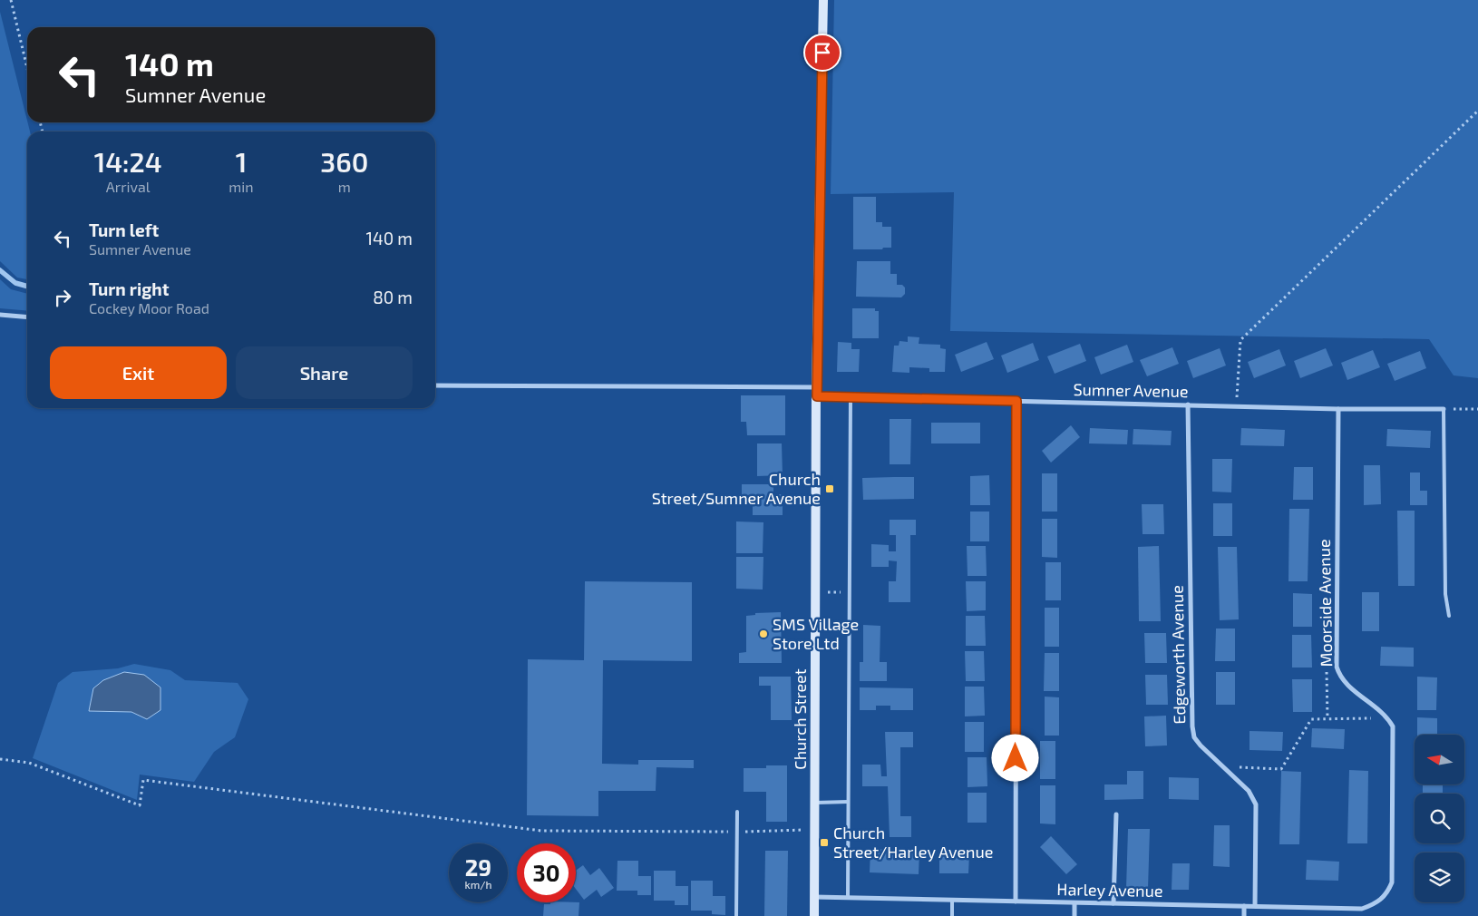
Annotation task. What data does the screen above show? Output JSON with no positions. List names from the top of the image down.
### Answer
{
  "streets": {
    "main road": ["Church Street"],
    "street": [
      "Sumner Avenue",
      "Moorside Avenue",
      "Edgeworth Avenue",
      "Harley Avenue"
    ]
  },
  "crossings": [
    ["Sumner Avenue", "Moorside Avenue"],
    ["Sumner Avenue", "Edgeworth Avenue"],
    ["Sumner Avenue", "Church Street"],
    ["Moorside Avenue", "Harley Avenue"],
    ["Edgeworth Avenue", "Harley Avenue"],
    ["Church Street", "Harley Avenue"]
  ],
  "places": {
    "transit": ["Church Street/Sumner Avenue", "Church Street/Harley Avenue"],
    "other": ["SMS Village Store Ltd"]
  },
  "north": "left",
  "page": {
    "turn": ["140 m", "Sumner Avenue"],
    "eta": [
      "14:24",
      "Arrival",
      "1",
      "min",
      "360",
      "m"
    ],
    "list": [
      {
        "name": "Turn left",
        "note": "Sumner Avenue",
        "value": "140 m"
      },
      {
        "name": "Turn right",
        "note": "Cockey Moor Road",
        "value": "80 m"
      }
    ],
    "buttons": ["Exit", "Share"],
    "speed": "29 km/h",
    "limit": "30"
  }
}
